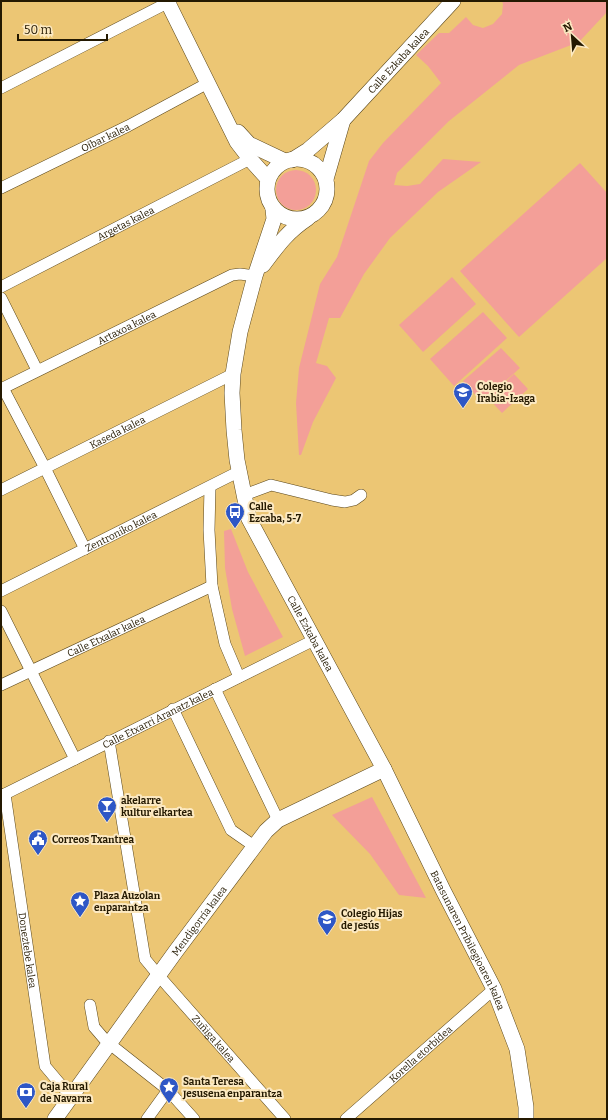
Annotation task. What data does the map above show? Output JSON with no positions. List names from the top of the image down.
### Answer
{
  "streets": {
    "street": [
      "Calle Ezkaba kalea",
      "Oibar kalea",
      "Argetas kalea",
      "Artaxoa kalea",
      "Kaseda kalea",
      "Zentroniko kalea",
      "Calle Etxalar kalea",
      "Calle Etxarri Aranatz kalea",
      "Mendigorria kalea",
      "Batasunaren Pribilegioaren kalea",
      "Doneztebe kalea",
      "Zuñiga kalea",
      "Korella etorbidea"
    ]
  },
  "crossings": [
    ["Calle Ezkaba kalea", "Artaxoa kalea"],
    ["Calle Ezkaba kalea", "Kaseda kalea"],
    ["Calle Ezkaba kalea", "Zentroniko kalea"],
    ["Calle Ezkaba kalea", "Calle Etxarri Aranatz kalea"],
    ["Calle Ezkaba kalea", "Mendigorria kalea"],
    ["Calle Ezkaba kalea", "Batasunaren Pribilegioaren kalea"],
    ["Calle Etxarri Aranatz kalea", "Doneztebe kalea"],
    ["Calle Etxarri Aranatz kalea", "Zuñiga kalea"],
    ["Mendigorria kalea", "Batasunaren Pribilegioaren kalea"],
    ["Mendigorria kalea", "Doneztebe kalea"],
    ["Mendigorria kalea", "Zuñiga kalea"],
    ["Batasunaren Pribilegioaren kalea", "Korella etorbidea"]
  ],
  "places": {
    "school or university": ["Colegio Irabia-Izaga", "Colegio Hijas de Jesús"],
    "bus stop": ["Calle Ezcaba, 5-7"],
    "bar": ["akelarre kultur elkartea"],
    "public building": ["Correos Txantrea"],
    "place": ["Plaza Auzolan enparantza", "Santa Teresa Jesusena enparantza"],
    "bank": ["Caja Rural de Navarra"]
  },
  "scale_bar": "50 m",
  "north": "top left"
}
